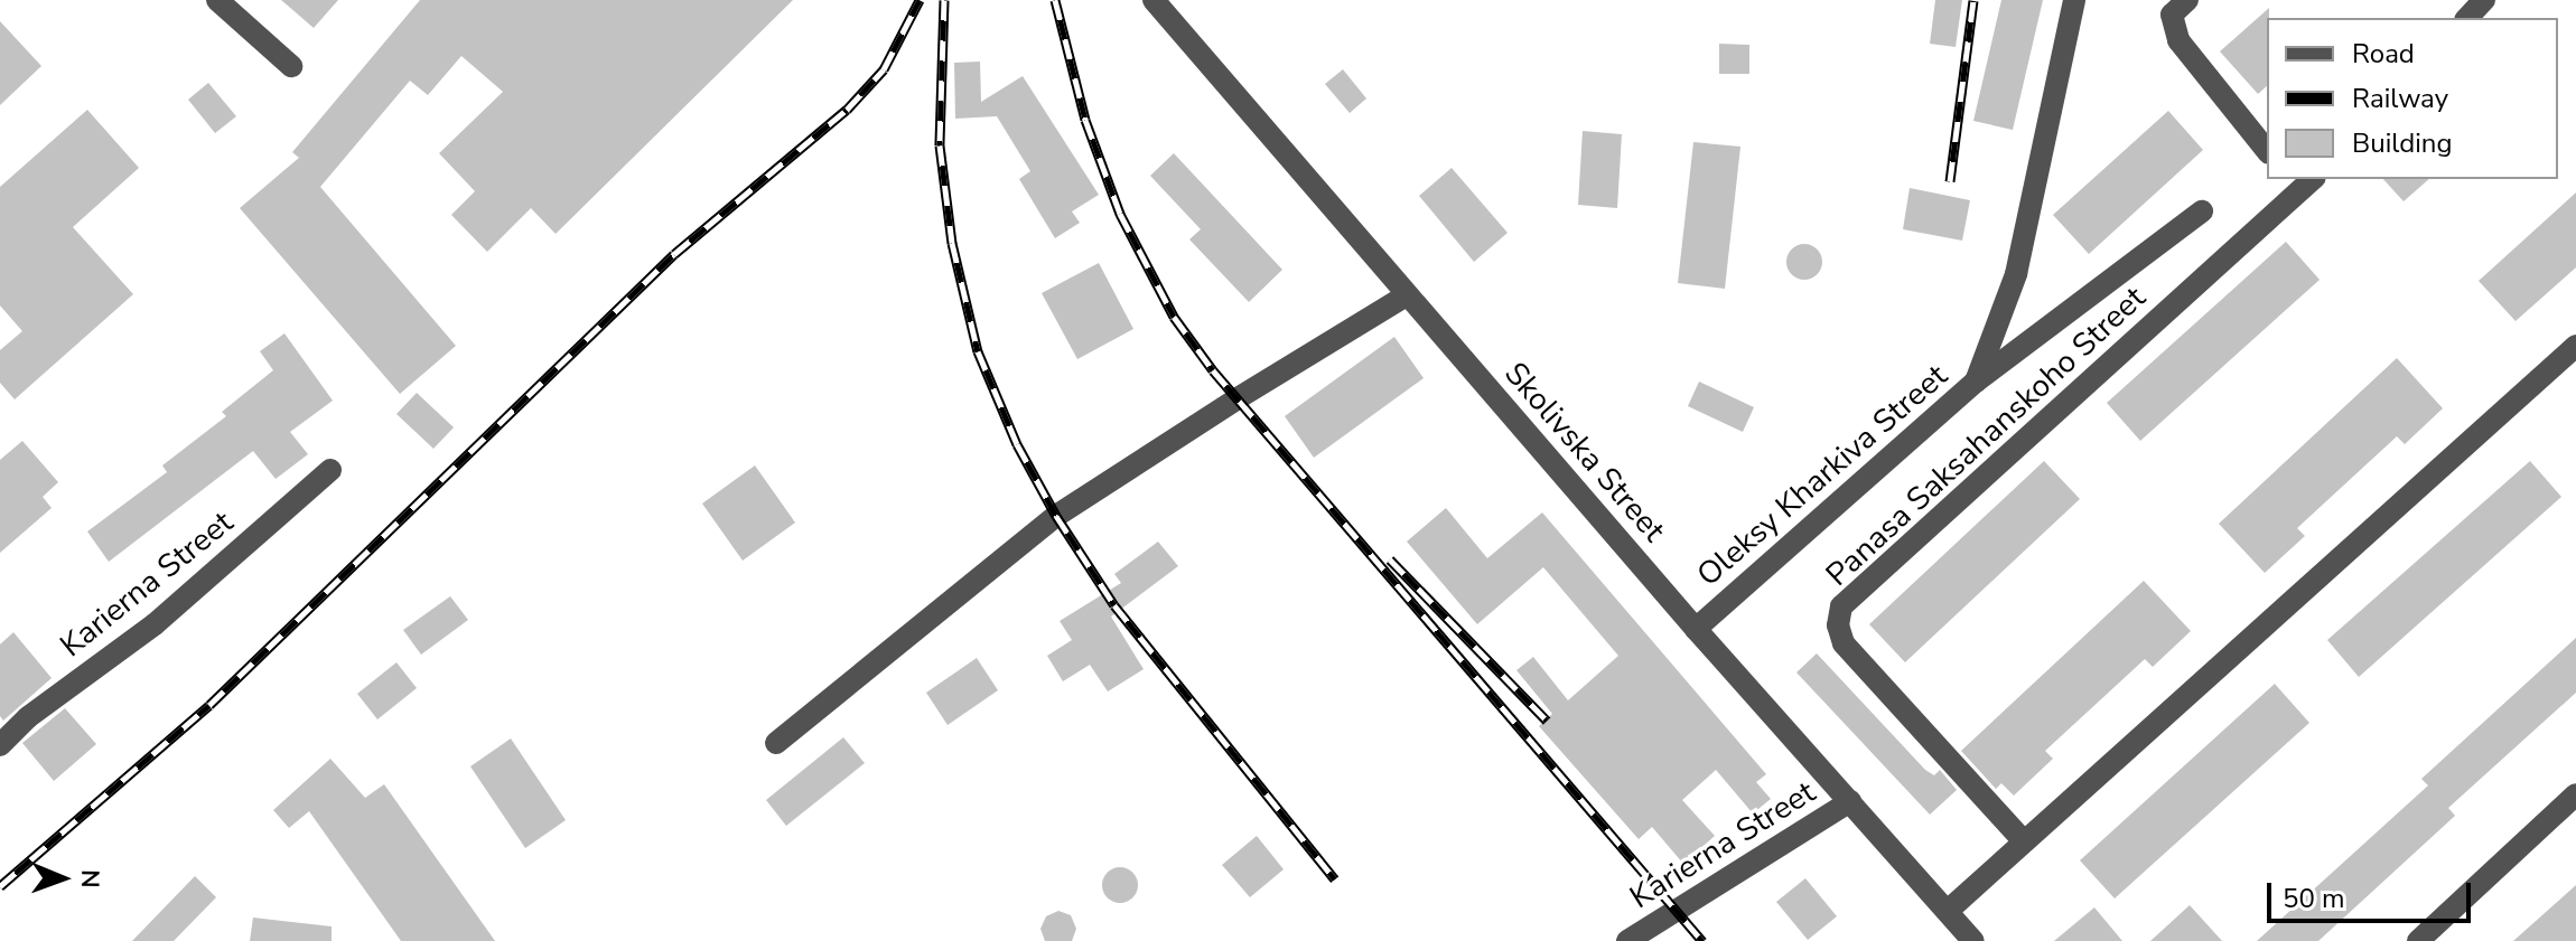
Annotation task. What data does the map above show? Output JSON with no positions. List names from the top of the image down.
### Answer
{
  "streets": {
    "street": [
      "Panasa Saksahanskoho Street",
      "Skolivska Street",
      "Oleksy Kharkiva Street",
      "Karierna Street"
    ]
  },
  "crossings": [
    ["Skolivska Street", "Oleksy Kharkiva Street"],
    ["Skolivska Street", "Karierna Street"]
  ],
  "legend": ["Road", "Railway", "Building"],
  "scale_bar": "50 m",
  "north": "right"
}
